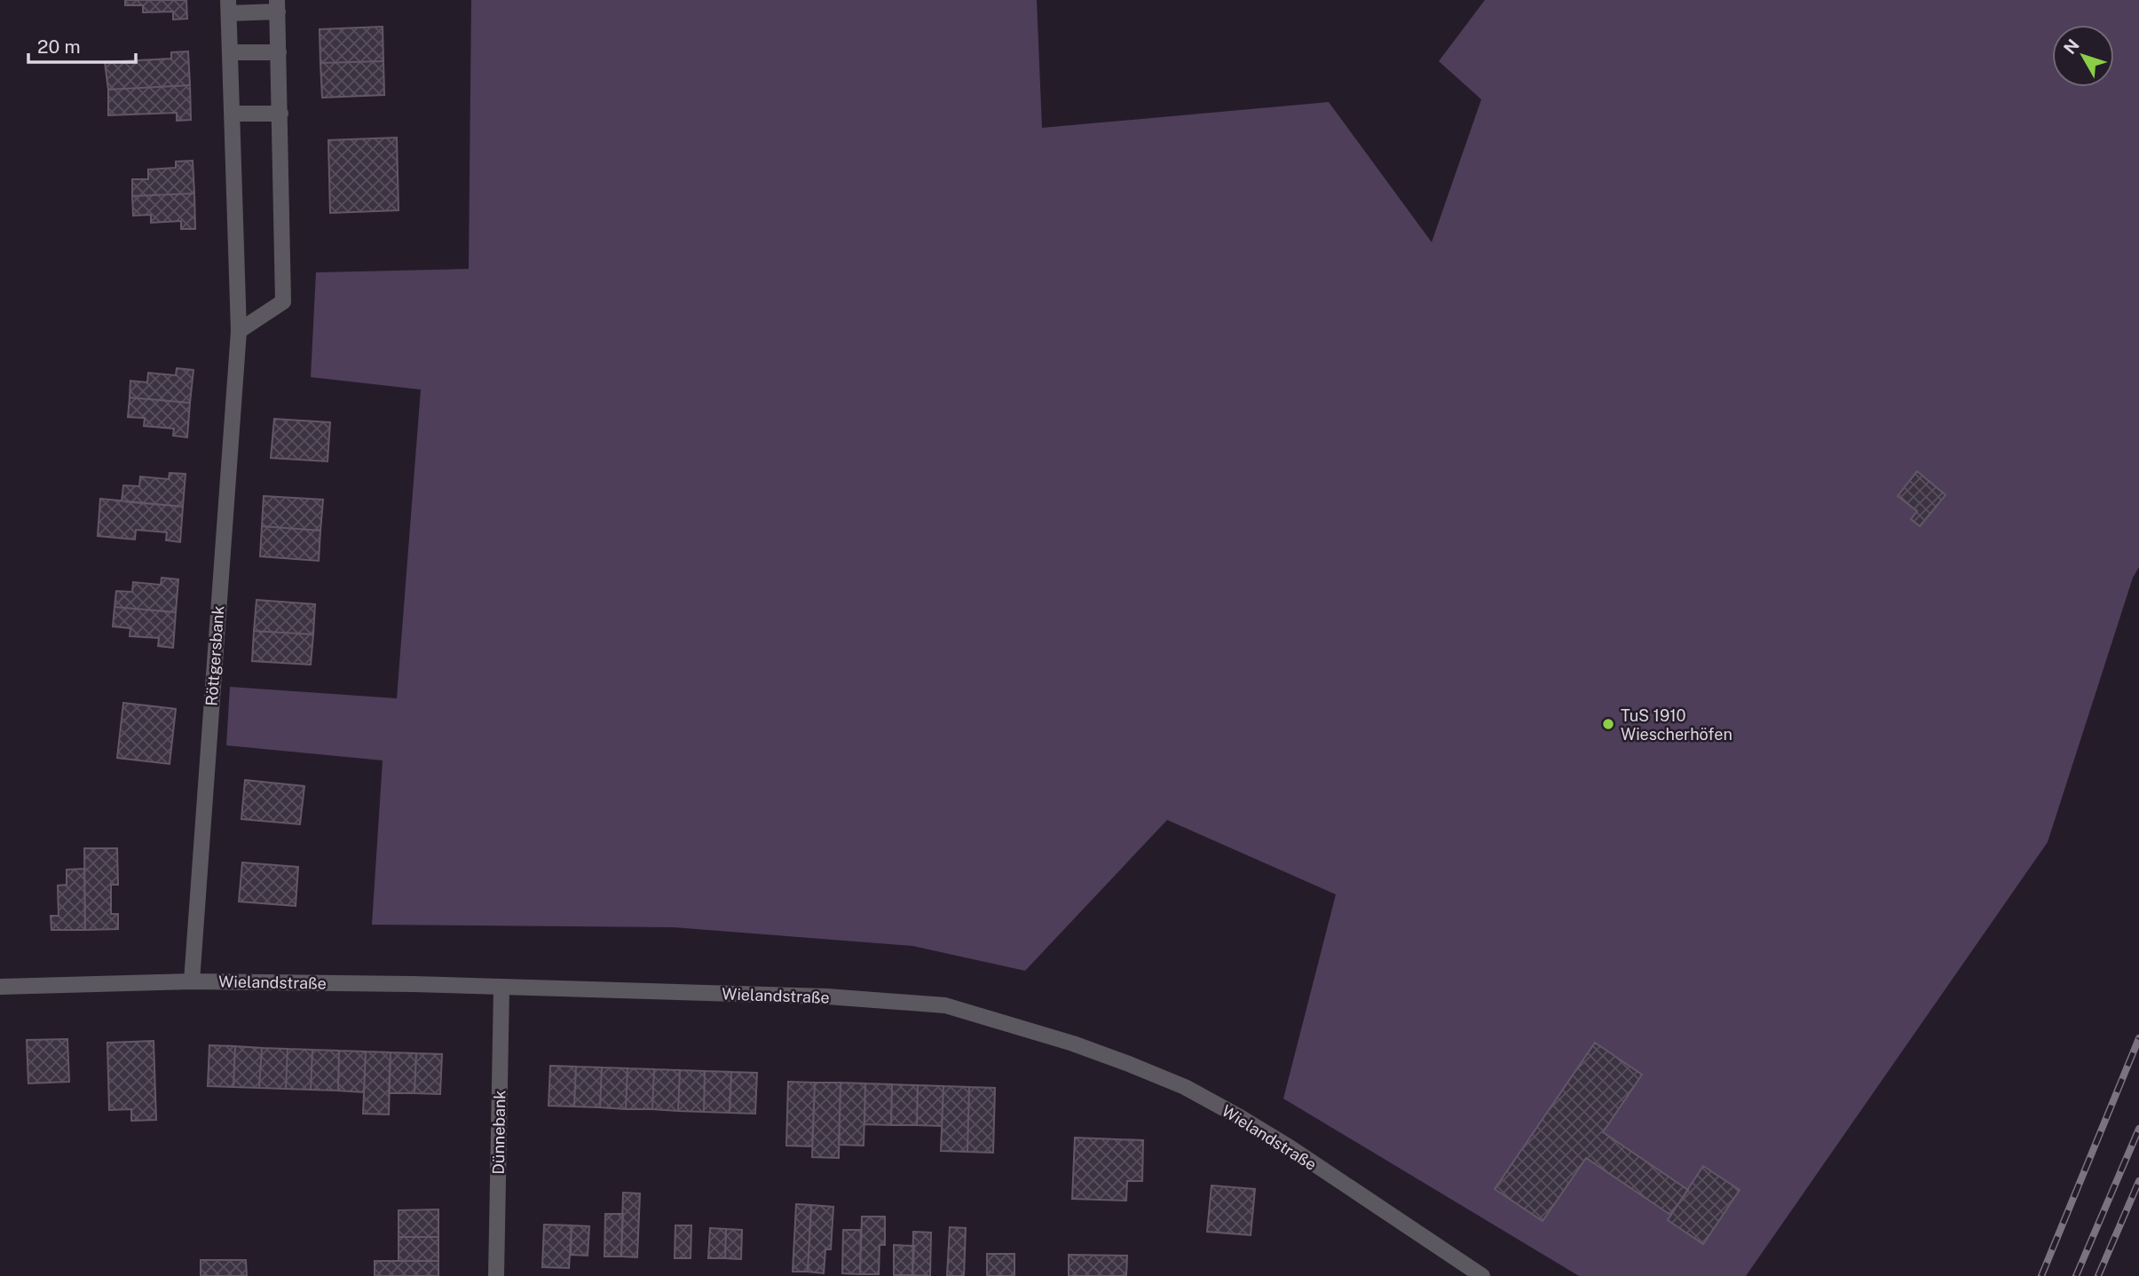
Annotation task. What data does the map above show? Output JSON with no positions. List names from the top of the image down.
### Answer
{
  "streets": {
    "street": ["Röttgersbank", "Wielandstraße", "Dünnebank"]
  },
  "crossings": [
    ["Röttgersbank", "Wielandstraße"],
    ["Wielandstraße", "Dünnebank"]
  ],
  "places": ["TuS 1910 Wiescherhöfen"],
  "scale_bar": "20 m",
  "north": "top left"
}
